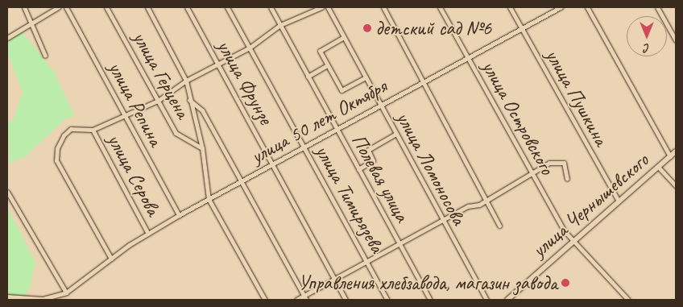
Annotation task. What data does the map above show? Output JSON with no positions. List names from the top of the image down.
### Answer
{
  "streets": {
    "main road": ["улица Чернышевского"],
    "street": [
      "улица Герцена",
      "улица Фрунзе",
      "улица Пушкина",
      "улица Репина",
      "улица Островского",
      "улица 50 лет Октября",
      "улица Ломоносова",
      "улица Серова",
      "Полевая улица",
      "улица Тимирязева"
    ]
  },
  "crossings": [
    ["улица Фрунзе", "улица 50 лет Октября"],
    ["улица Пушкина", "улица 50 лет Октября"],
    ["улица Пушкина", "улица Чернышевского"],
    ["улица Репина", "улица 50 лет Октября"],
    ["улица Островского", "улица 50 лет Октября"],
    ["улица Островского", "улица Чернышевского"],
    ["улица 50 лет Октября", "улица Ломоносова"],
    ["улица 50 лет Октября", "улица Серова"],
    ["улица 50 лет Октября", "Полевая улица"],
    ["улица 50 лет Октября", "улица Тимирязева"]
  ],
  "places": ["детский сад №6", "Управления хлебзавода, магазин завода"],
  "north": "bottom"
}
